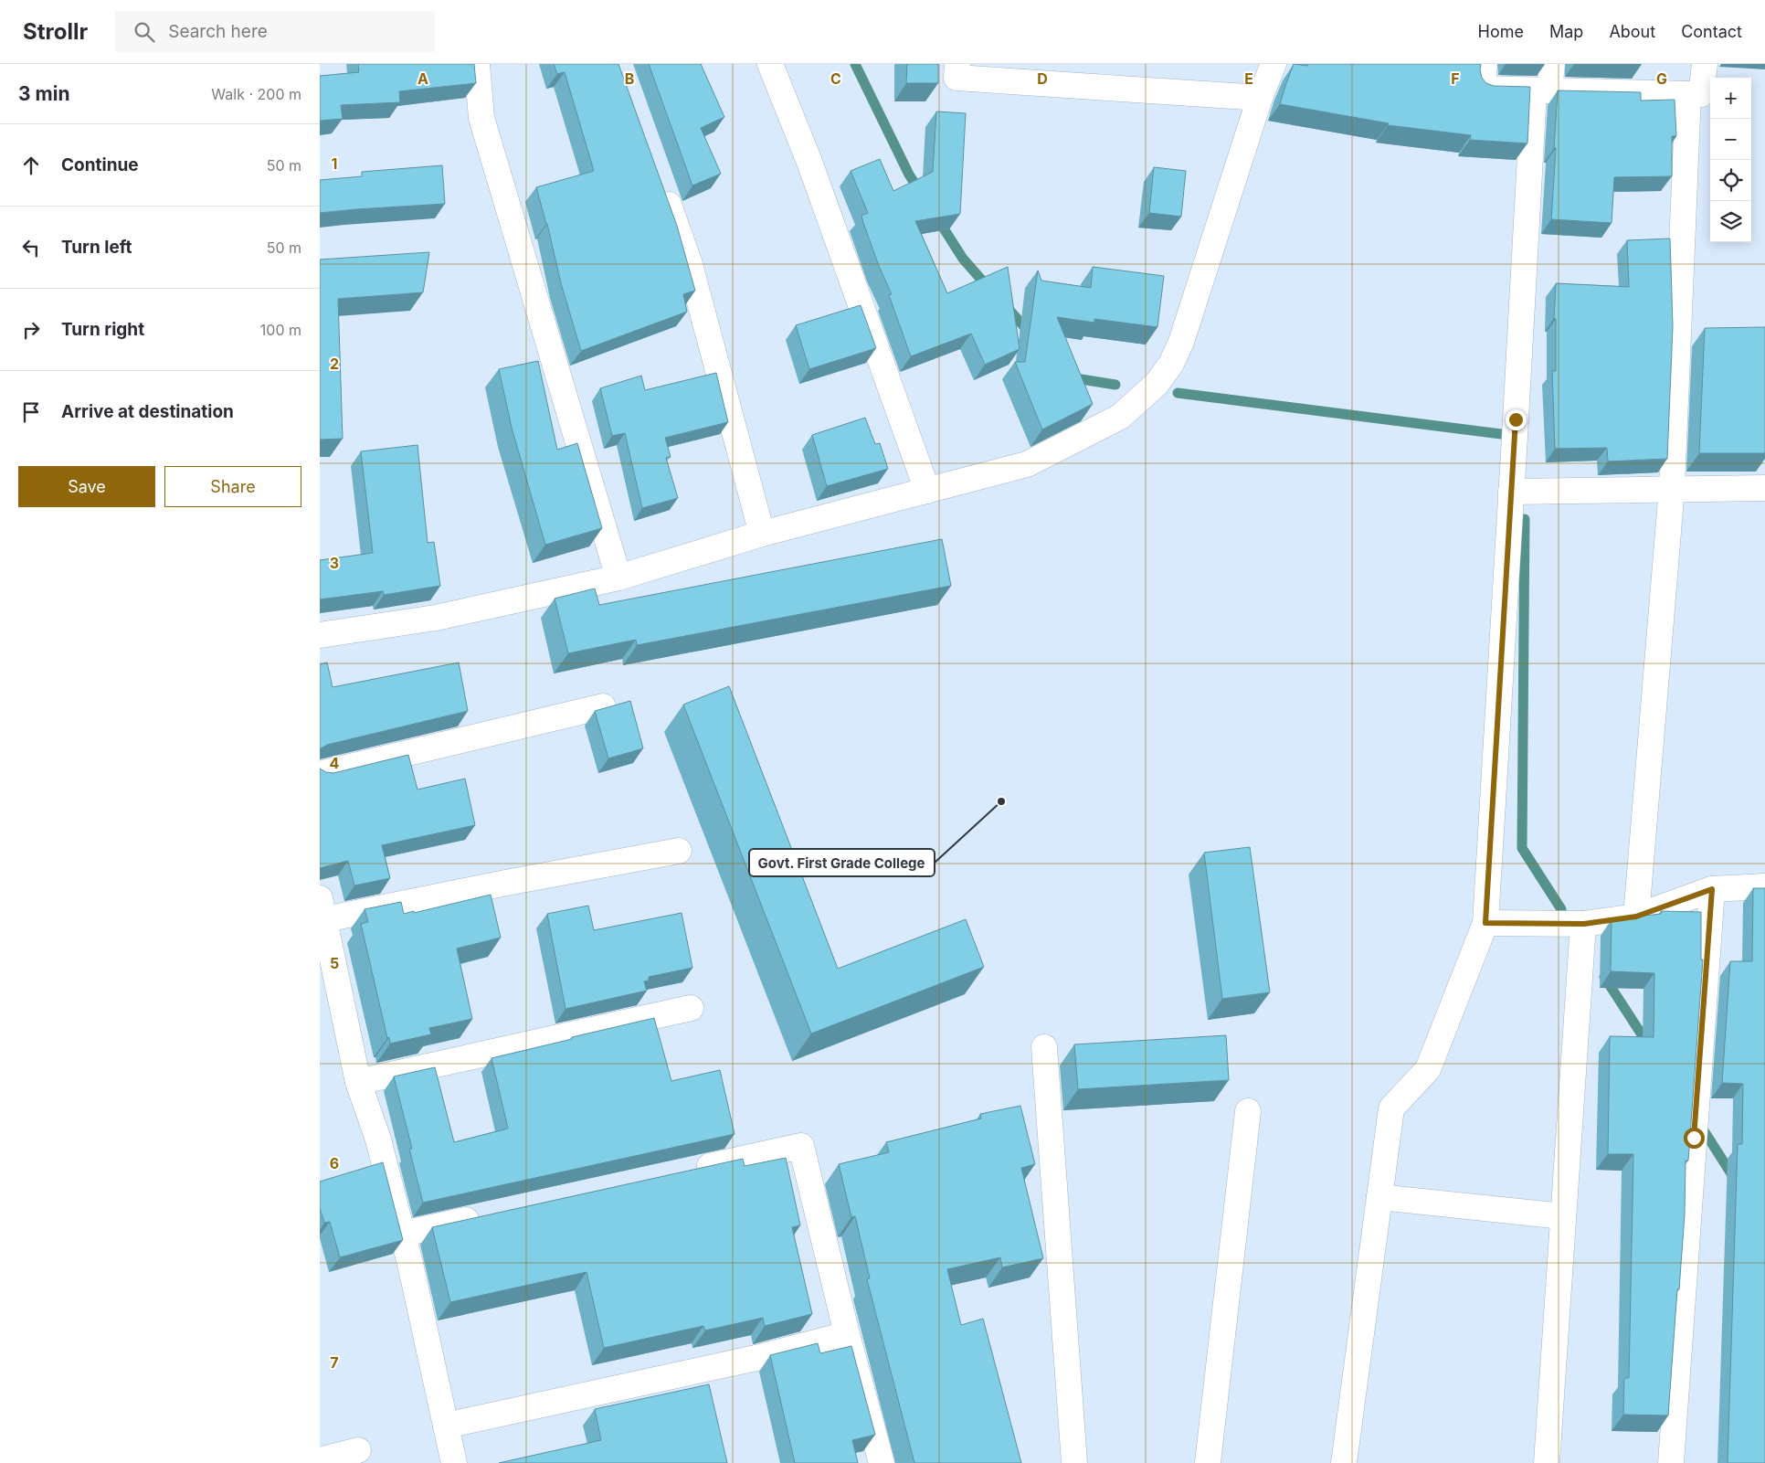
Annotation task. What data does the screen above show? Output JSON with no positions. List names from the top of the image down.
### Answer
{
  "places": ["Govt. First Grade College"],
  "page": {
    "header": "Strollr",
    "search": "Search here",
    "nav": [
      "Home",
      "Map",
      "About",
      "Contact"
    ],
    "heading": ["3 min", "Walk · 200 m"],
    "map_buttons": ["+", "−"],
    "list": [
      ["Continue", "50 m"],
      ["Turn left", "50 m"],
      ["Turn right", "100 m"],
      "Arrive at destination"
    ],
    "buttons": ["Save", "Share"]
  },
  "grid": {
    "columns": [
      "A",
      "B",
      "C",
      "D",
      "E",
      "F",
      "G"
    ],
    "rows": [
      "1",
      "2",
      "3",
      "4",
      "5",
      "6",
      "7"
    ]
  }
}
